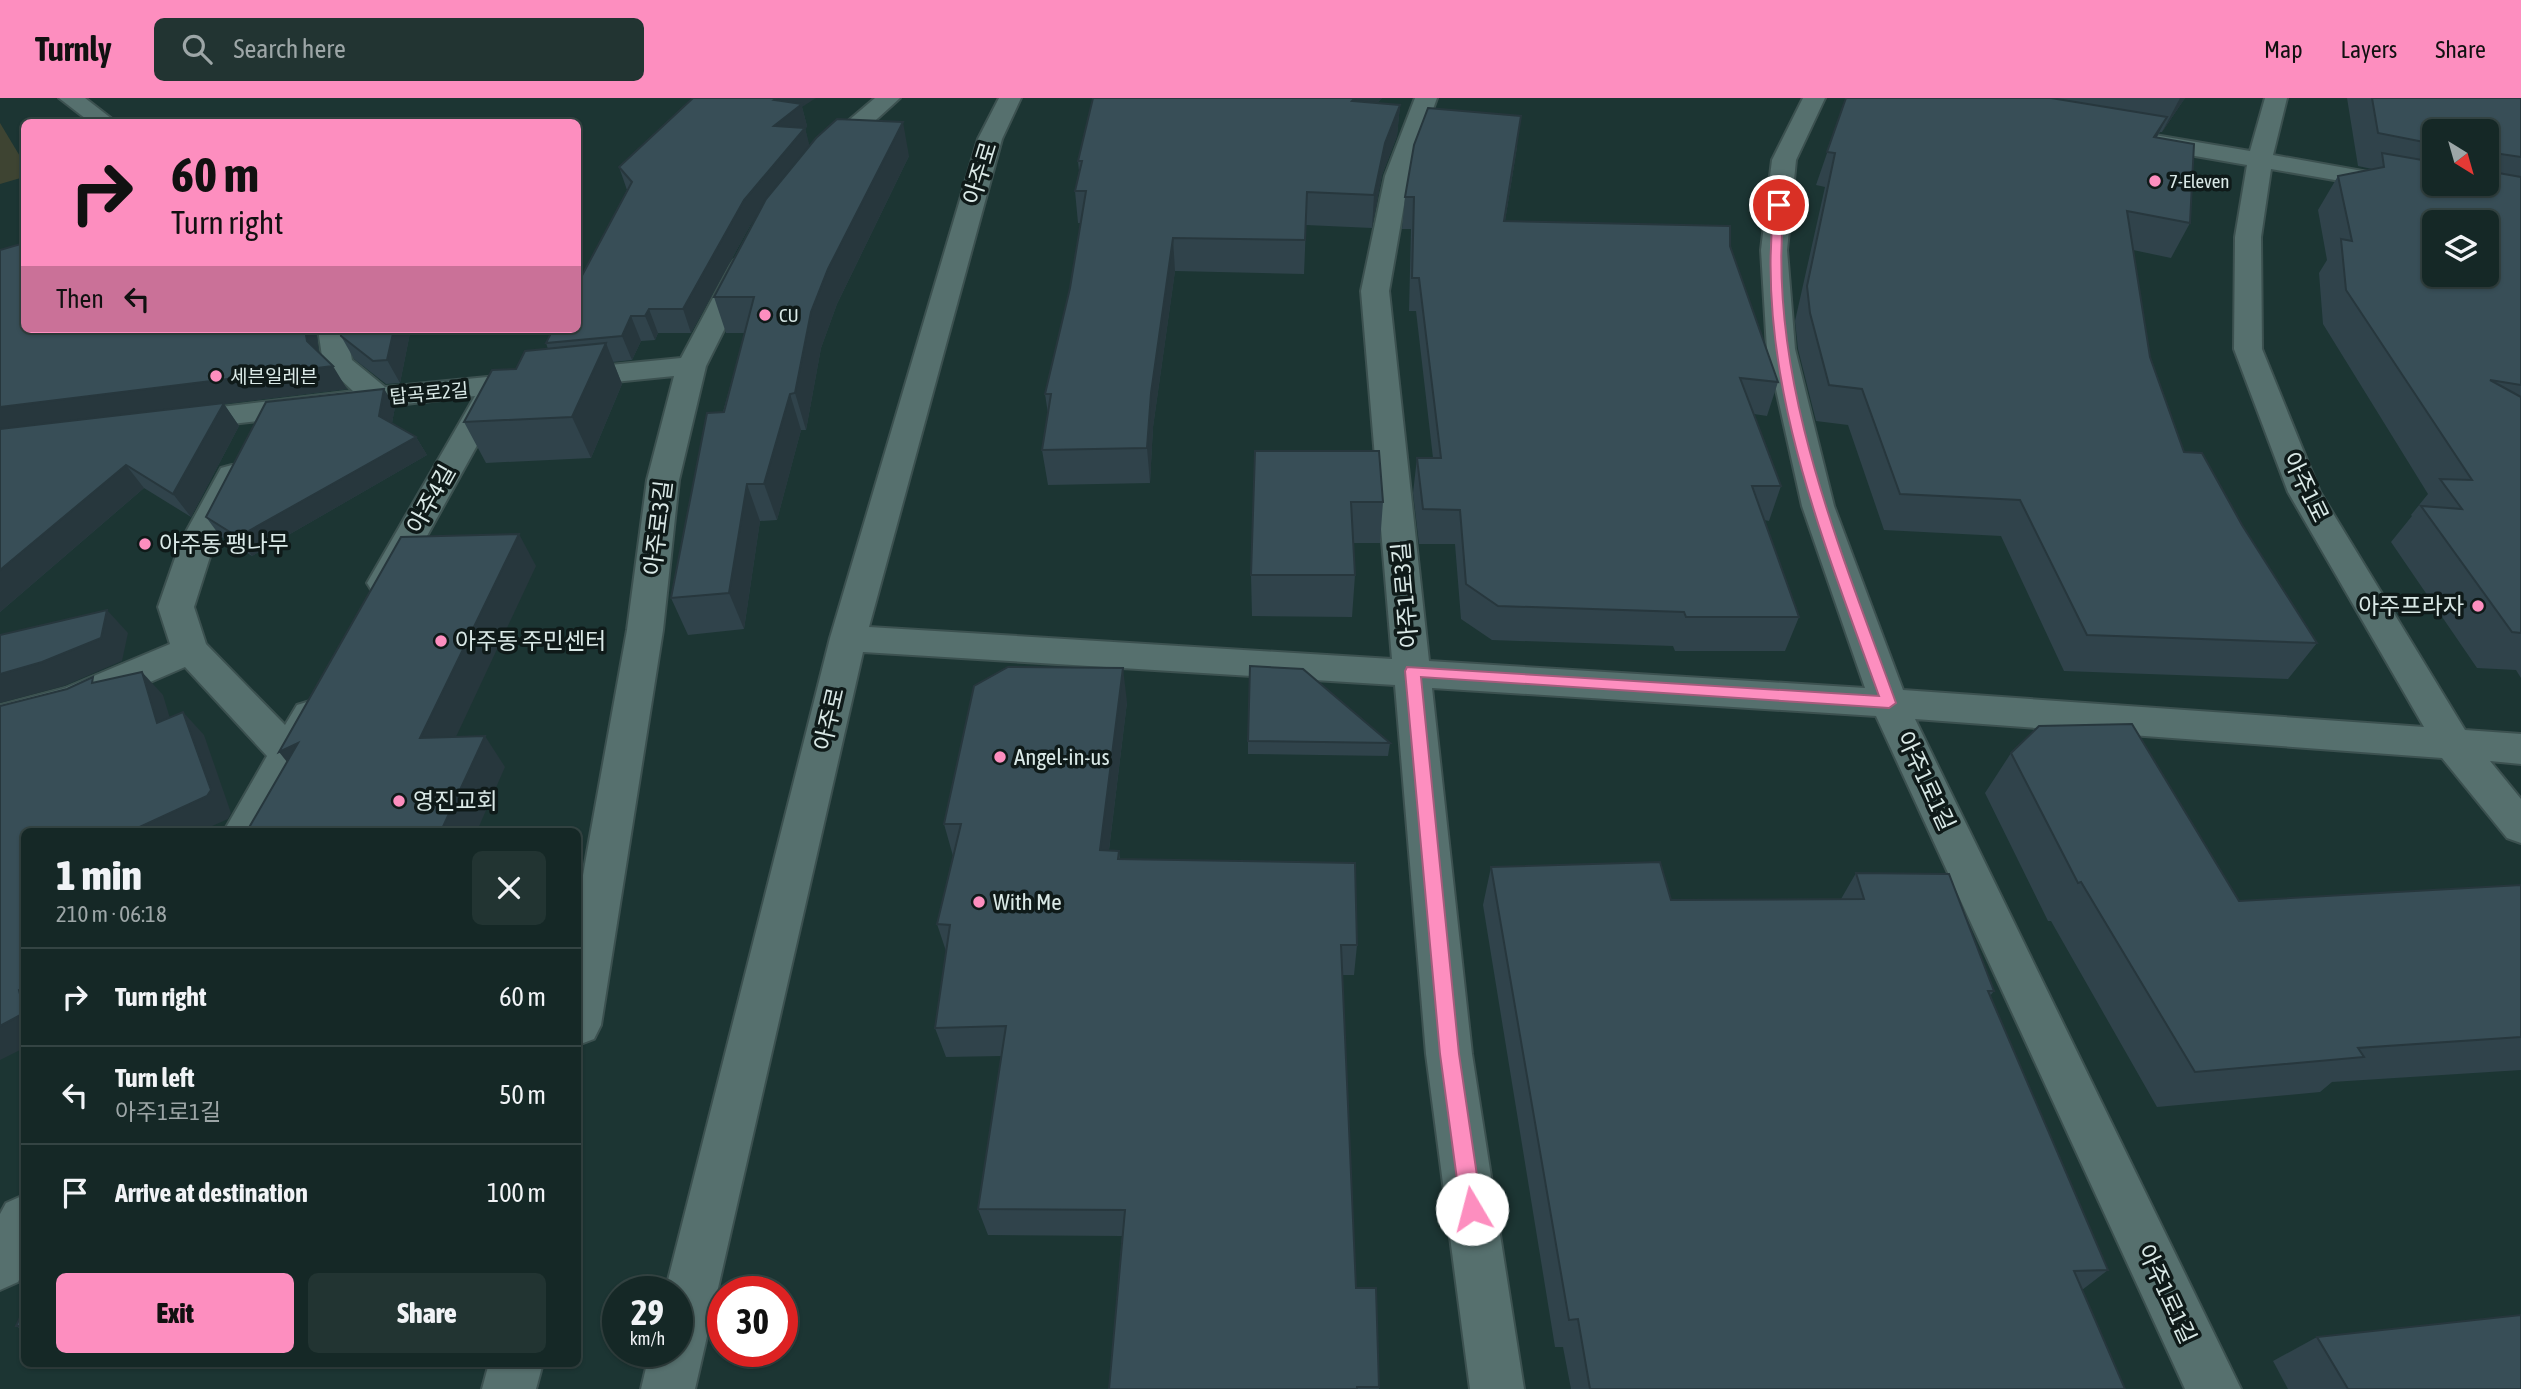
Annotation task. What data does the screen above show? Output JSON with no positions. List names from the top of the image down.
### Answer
{
  "streets": {
    "street": [
      "아주로",
      "탑곡로2길",
      "아주1로",
      "아주4길",
      "아주로3길",
      "아주1로3길",
      "아주1로1길"
    ]
  },
  "crossings": [
    ["탑곡로2길", "아주4길"],
    ["탑곡로2길", "아주로3길"]
  ],
  "places": [
    "7-Eleven",
    "CU",
    "세븐일레븐",
    "아주동 팽나무",
    "아주프라자",
    "아주동 주민센터",
    "Angel-in-us",
    "영진교회",
    "With Me"
  ],
  "north": "bottom right",
  "page": {
    "header": "Turnly",
    "search": "Search here",
    "nav": ["Map", "Layers", "Share"],
    "turn": ["60 m", "Turn right"],
    "then": "Then",
    "heading": ["1 min", "210 m · 06:18"],
    "list": [
      {
        "name": "Turn right",
        "value": "60 m"
      },
      {
        "name": "Turn left",
        "note": "아주1로1길",
        "value": "50 m"
      },
      {
        "name": "Arrive at destination",
        "value": "100 m"
      }
    ],
    "buttons": ["Exit", "Share"],
    "speed": "29 km/h",
    "limit": "30"
  }
}
